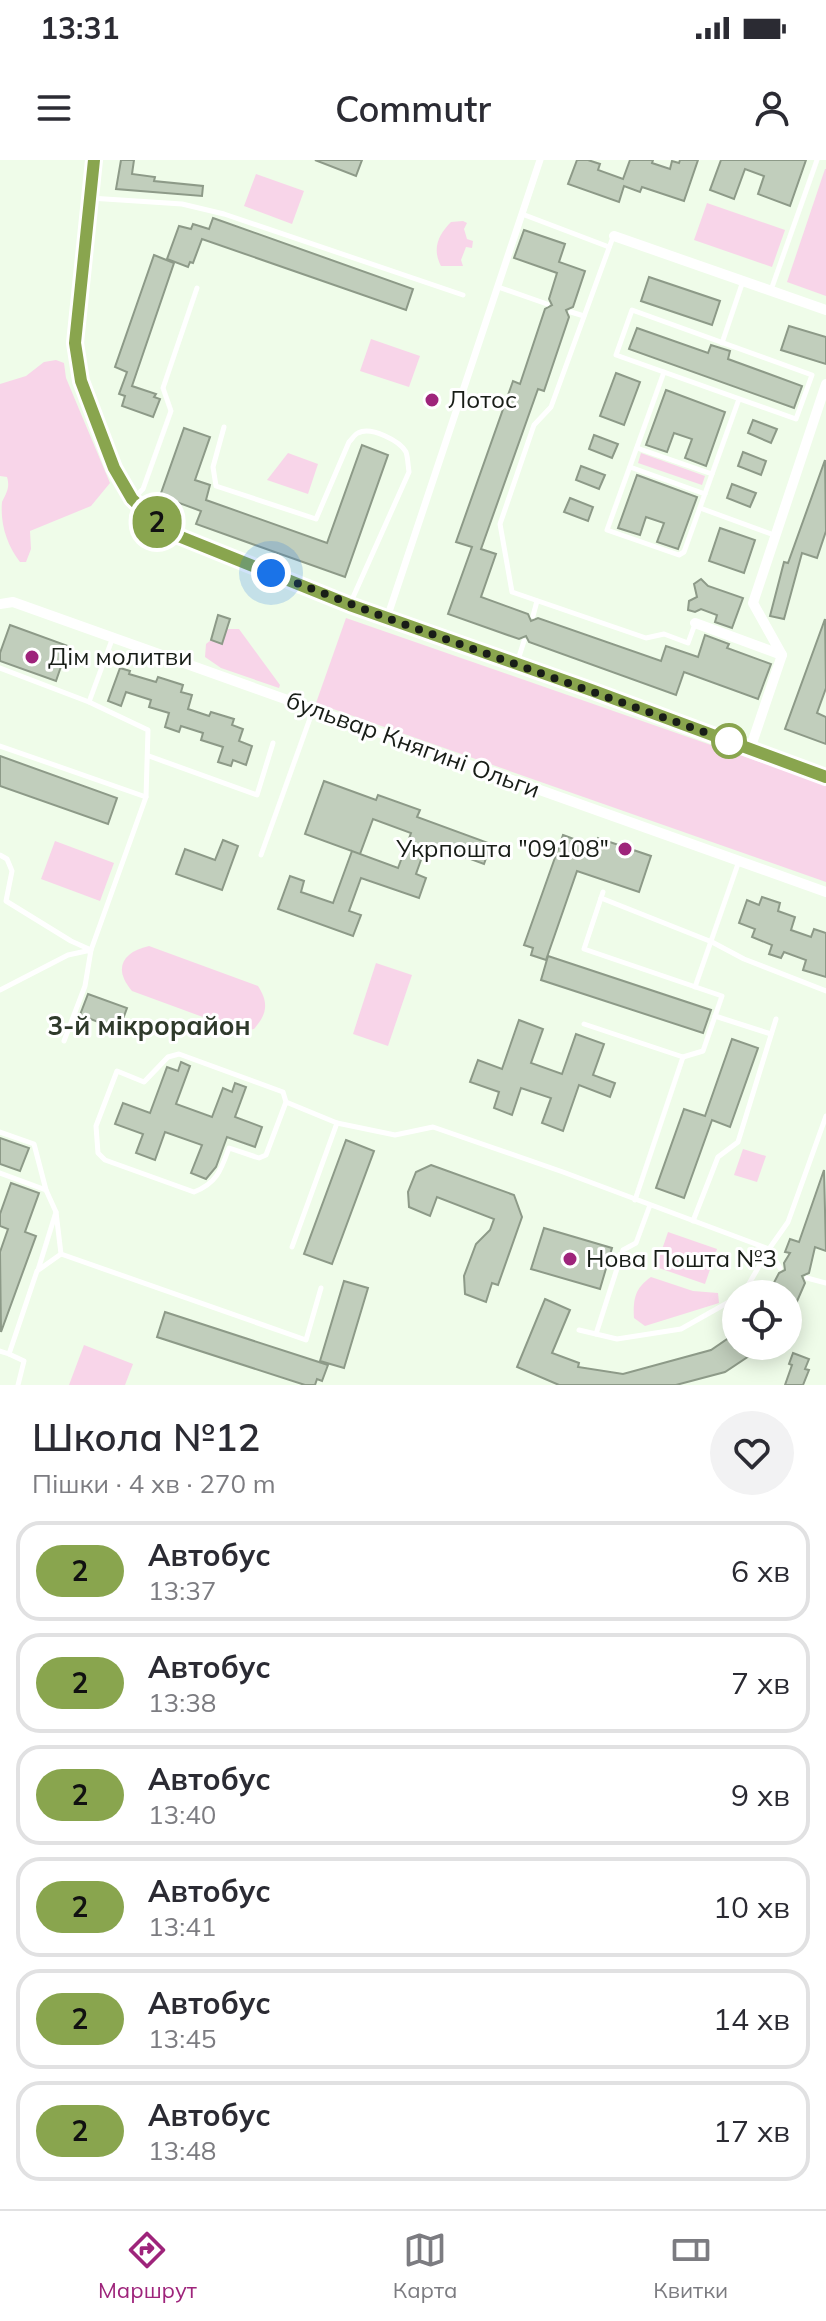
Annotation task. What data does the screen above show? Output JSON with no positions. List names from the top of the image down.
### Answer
{
  "streets": {
    "street": ["бульвар Княгині Ольги"]
  },
  "districts": ["3-й мікрорайон"],
  "places": [
    "Лотос",
    "Дім молитви",
    "Укрпошта \"09108\"",
    "Нова Пошта №3"
  ],
  "lines": ["bus line 2"],
  "page": {
    "status": "13:31",
    "header": "Commutr",
    "on_map": "2",
    "heading": ["Школа №12", "Пішки · 4 хв · 270 m"],
    "list": [
      {
        "mark": "2",
        "name": "Автобус",
        "note": "13:37",
        "value": "6 хв"
      },
      {
        "mark": "2",
        "name": "Автобус",
        "note": "13:38",
        "value": "7 хв"
      },
      {
        "mark": "2",
        "name": "Автобус",
        "note": "13:40",
        "value": "9 хв"
      },
      {
        "mark": "2",
        "name": "Автобус",
        "note": "13:41",
        "value": "10 хв"
      },
      {
        "mark": "2",
        "name": "Автобус",
        "note": "13:45",
        "value": "14 хв"
      },
      {
        "mark": "2",
        "name": "Автобус",
        "note": "13:48",
        "value": "17 хв"
      }
    ],
    "tabs": ["Маршрут", "Карта", "Квитки"]
  }
}
